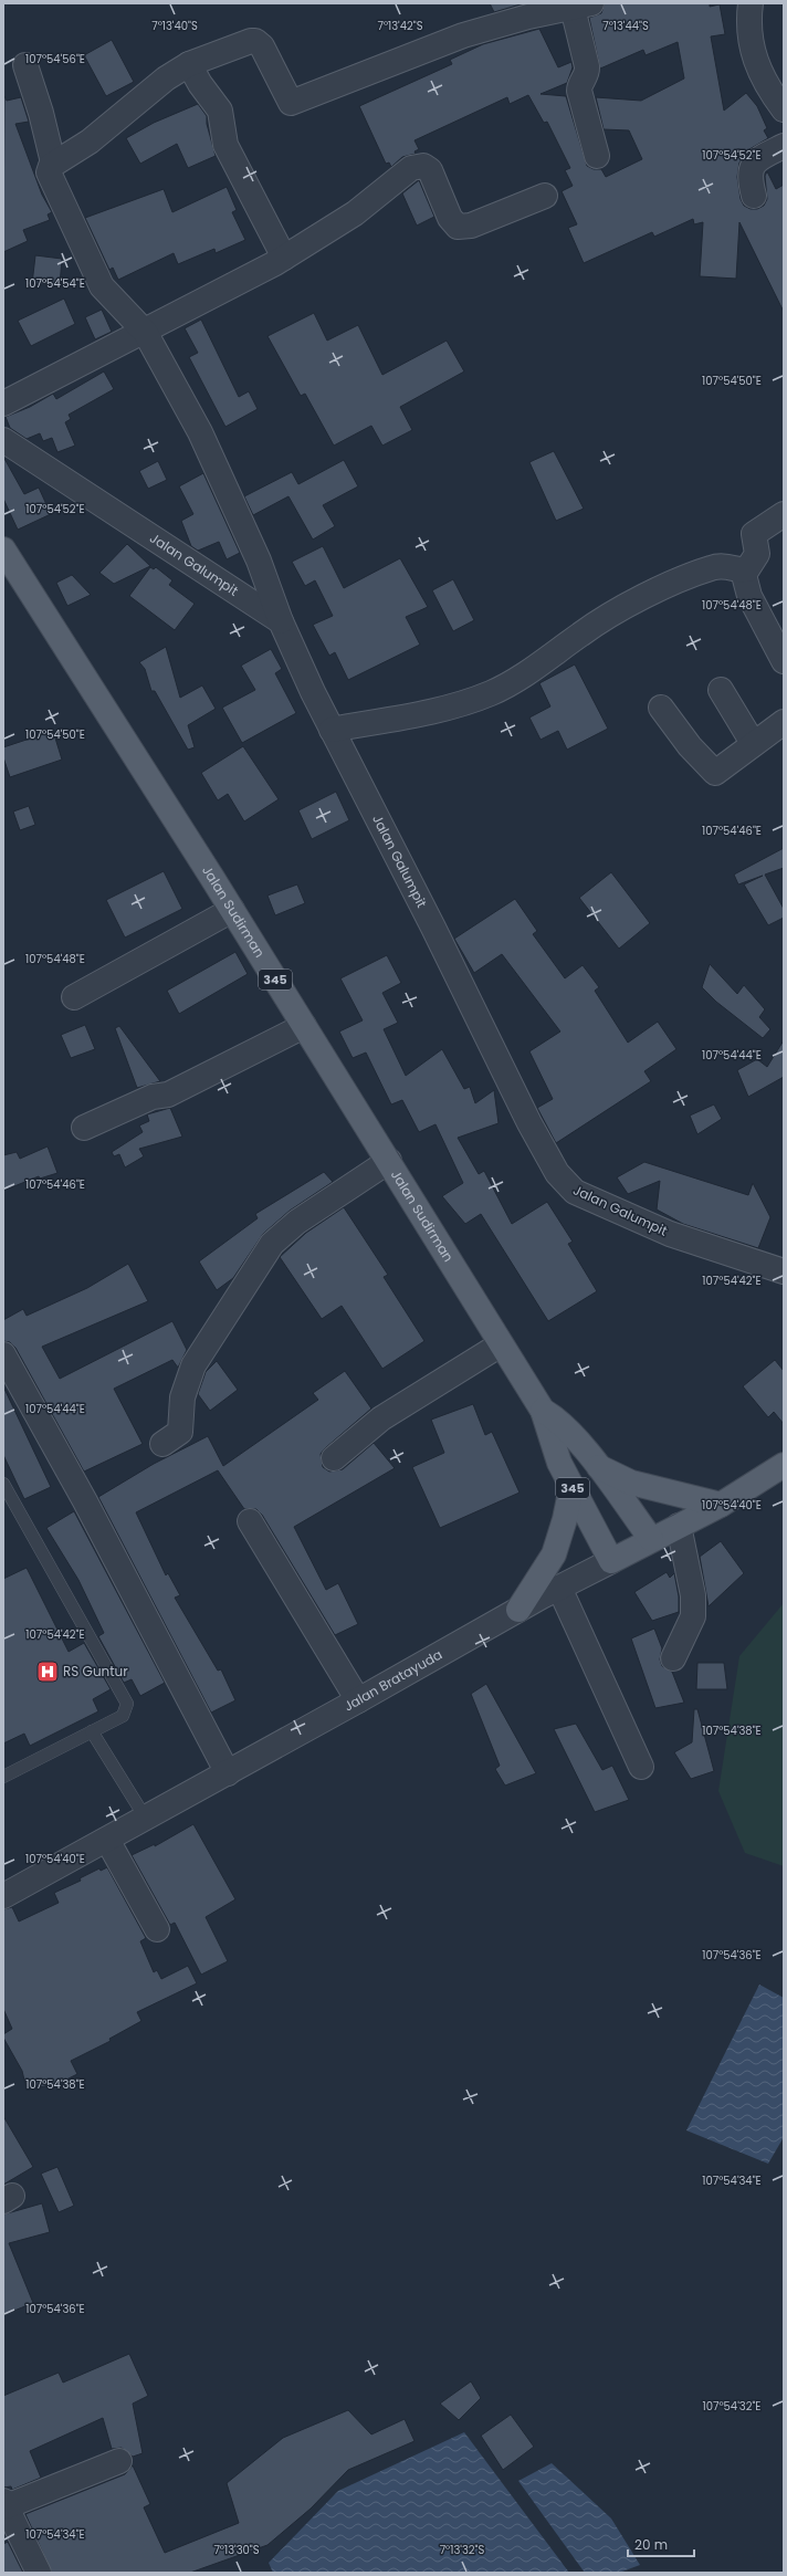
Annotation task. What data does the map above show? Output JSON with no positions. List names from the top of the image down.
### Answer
{
  "streets": {
    "main road": ["Jalan Sudirman", "345", "Jalan Bratayuda"],
    "street": ["Jalan Galumpit"]
  },
  "crossings": [
    ["Jalan Sudirman", "345"],
    ["345", "Jalan Bratayuda"]
  ],
  "places": {
    "hospital": ["RS Guntur"]
  },
  "scale_bar": "20 m",
  "coordinates": [
    "7°13'40\"S",
    "7°13'42\"S",
    "7°13'44\"S",
    "107°54'56\"E",
    "107°54'52\"E",
    "107°54'54\"E",
    "107°54'50\"E",
    "107°54'48\"E",
    "107°54'46\"E",
    "107°54'44\"E",
    "107°54'42\"E",
    "107°54'40\"E",
    "107°54'38\"E",
    "107°54'36\"E",
    "107°54'34\"E",
    "107°54'32\"E",
    "7°13'30\"S",
    "7°13'32\"S"
  ]
}
